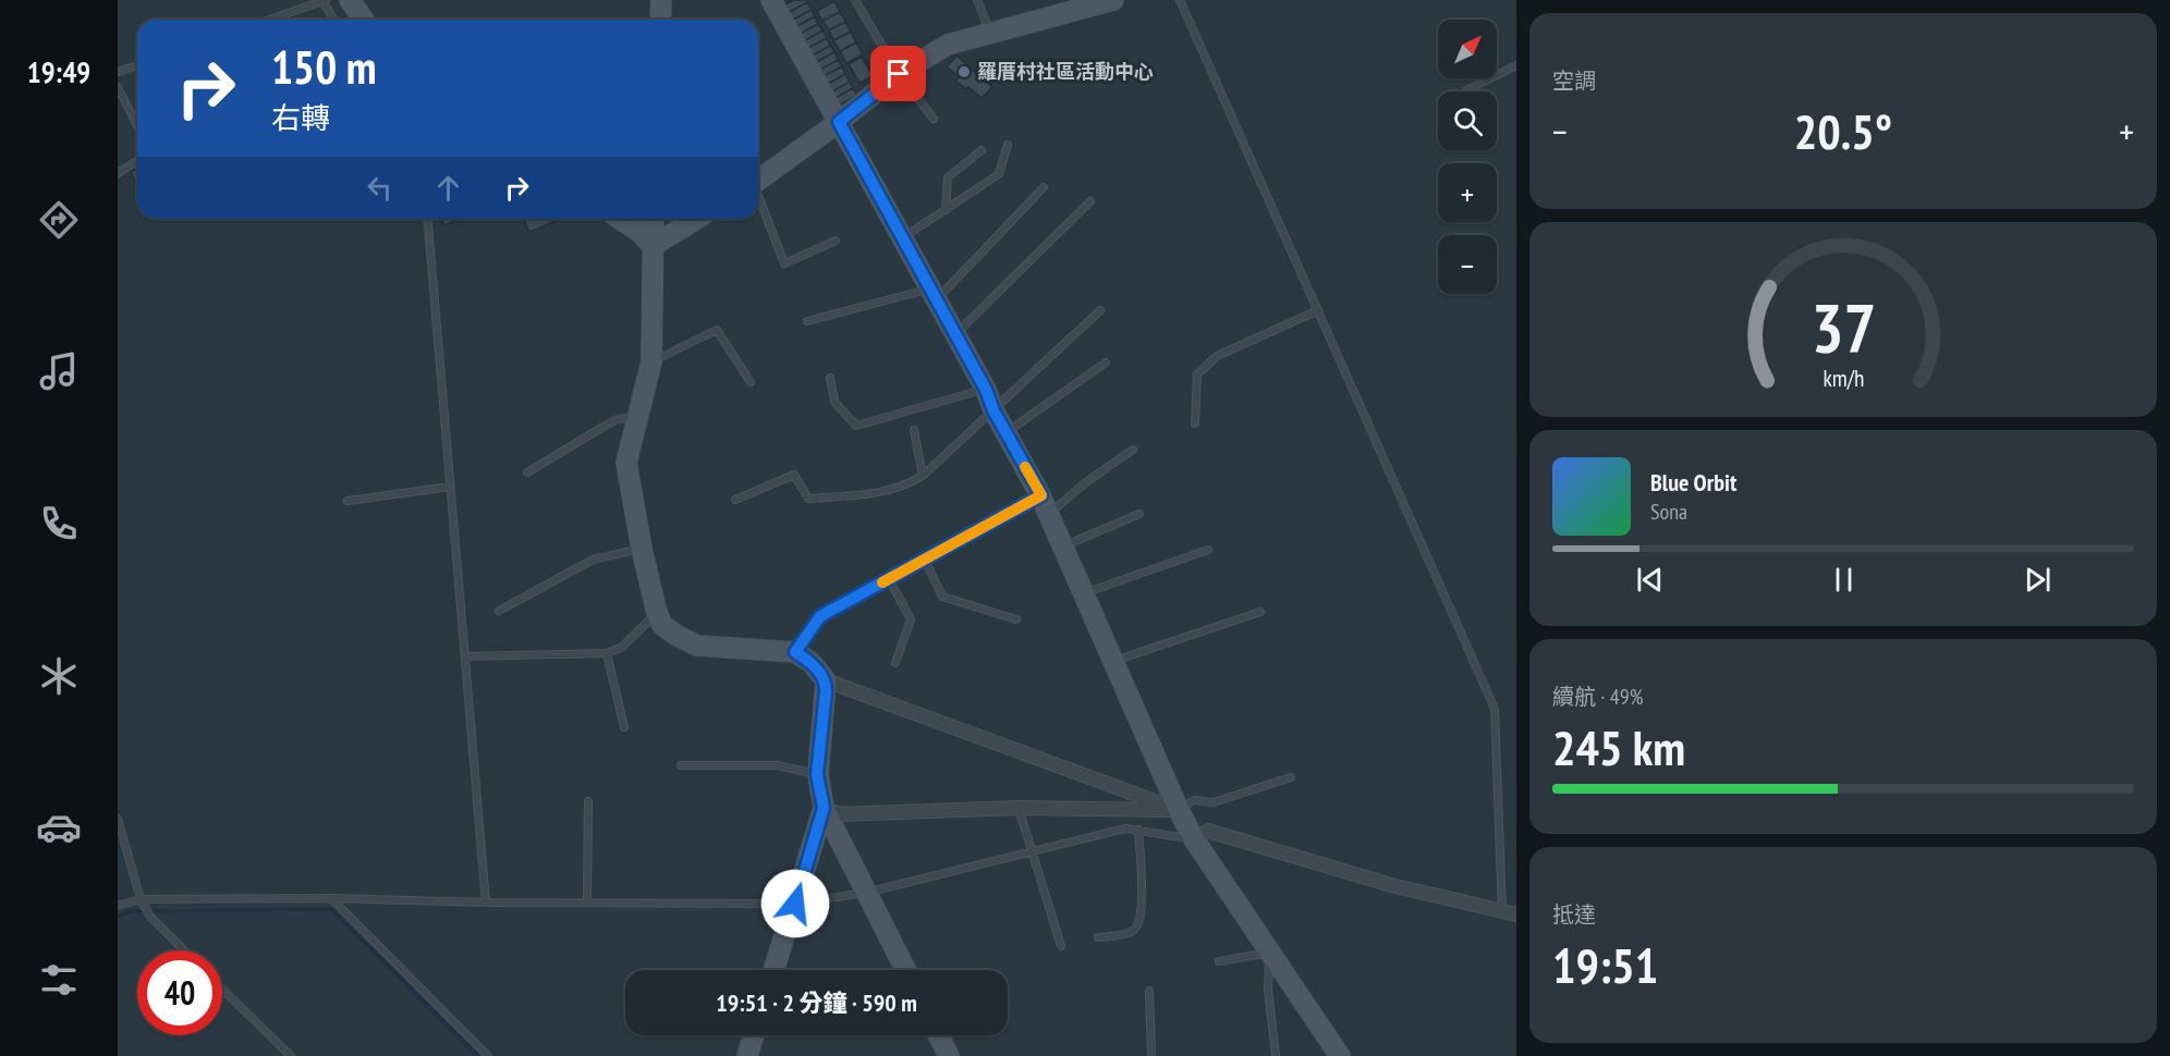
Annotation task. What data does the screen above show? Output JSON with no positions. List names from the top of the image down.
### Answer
{
  "places": ["羅厝村社區活動中心"],
  "north": "top right",
  "page": {
    "tabs": "19:49",
    "tile": [
      "空調",
      ["續航 · 49%", "245 km"],
      ["抵達", "19:51"]
    ],
    "map_buttons": ["+", "−"],
    "turn": ["150 m", "右轉"],
    "heat": ["−", "20.5°", "+"],
    "song": ["Blue Orbit", "Sona"],
    "limit": "40",
    "trip": "19:51 · 2 分鐘 · 590 m",
    "gauge": ["37", "km/h"]
  }
}
